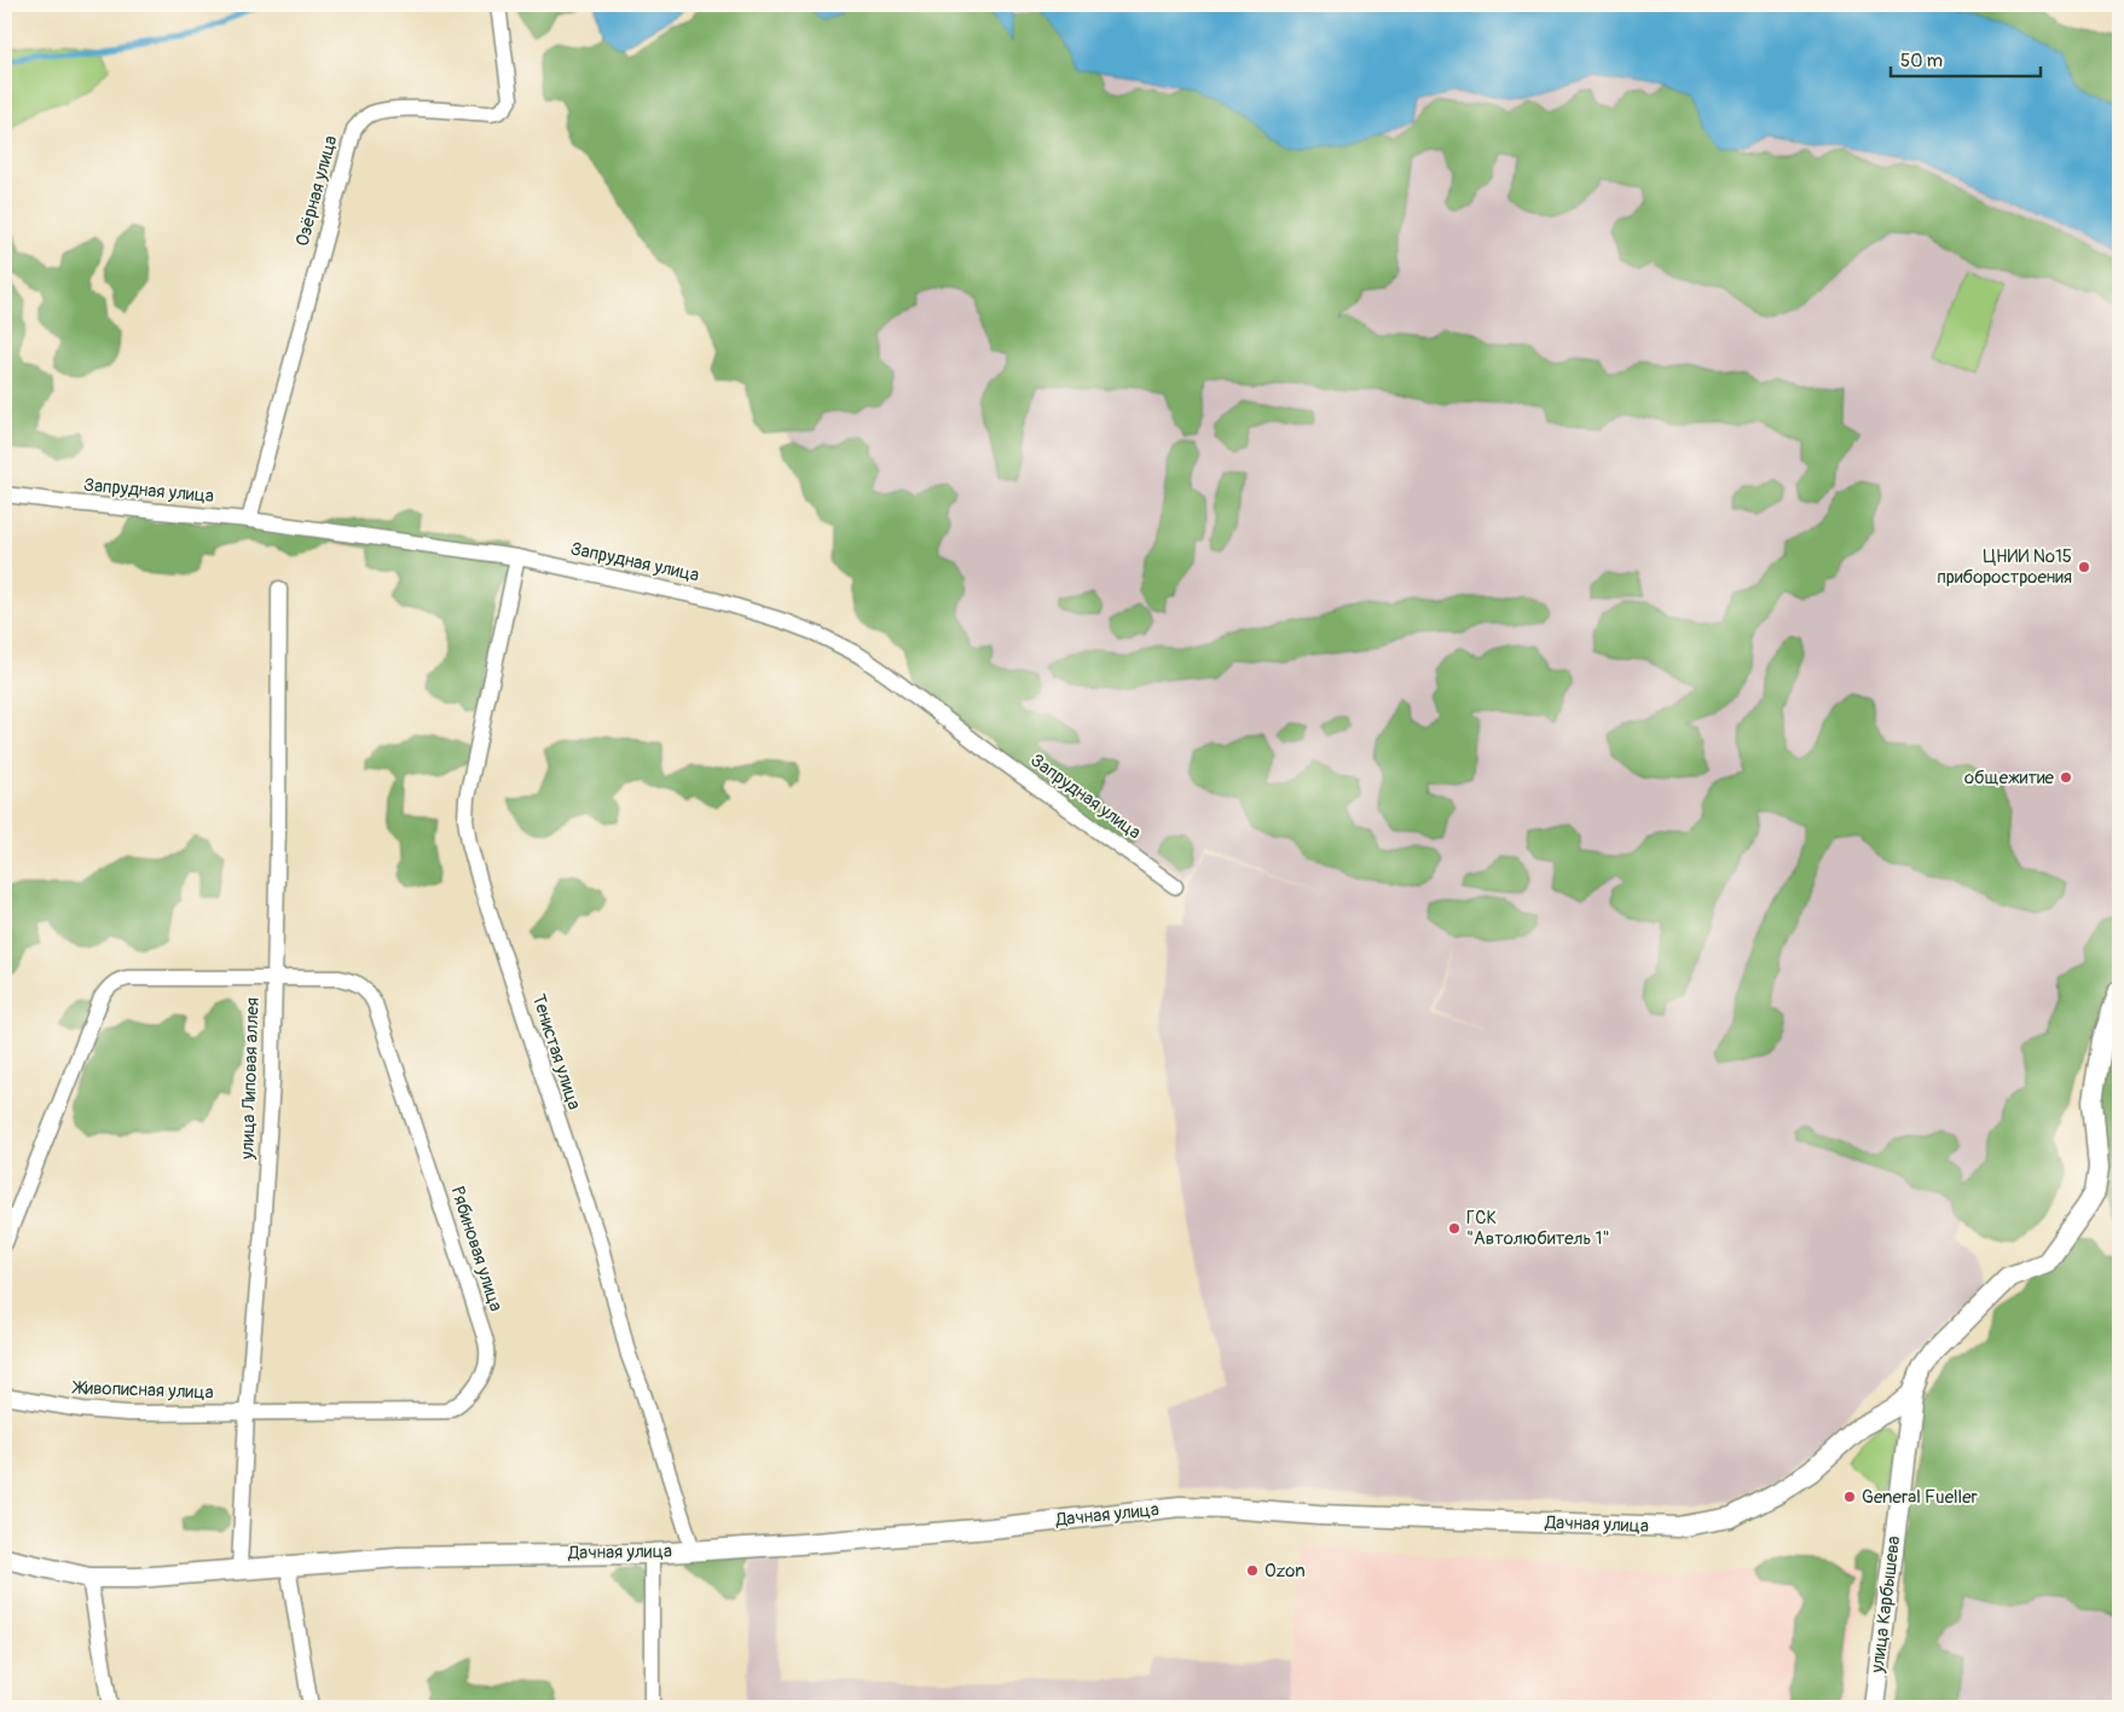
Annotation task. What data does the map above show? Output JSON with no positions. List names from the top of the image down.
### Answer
{
  "streets": {
    "street": [
      "Озёрная улица",
      "Запрудная улица",
      "Тенистая улица",
      "улица Липовая аллея",
      "Рябиновая улица",
      "Живописная улица",
      "Дачная улица",
      "улица Карбышева"
    ]
  },
  "crossings": [
    ["Озёрная улица", "Запрудная улица"],
    ["Запрудная улица", "Тенистая улица"],
    ["Тенистая улица", "Дачная улица"],
    ["улица Липовая аллея", "Рябиновая улица"],
    ["улица Липовая аллея", "Живописная улица"],
    ["улица Липовая аллея", "Дачная улица"],
    ["Рябиновая улица", "Живописная улица"],
    ["Дачная улица", "улица Карбышева"]
  ],
  "places": [
    "ЦНИИ №15 приборостроения",
    "общежитие",
    "ГСК \"Автолюбитель 1\"",
    "General Fueller",
    "Ozon"
  ],
  "scale_bar": "50 m"
}
